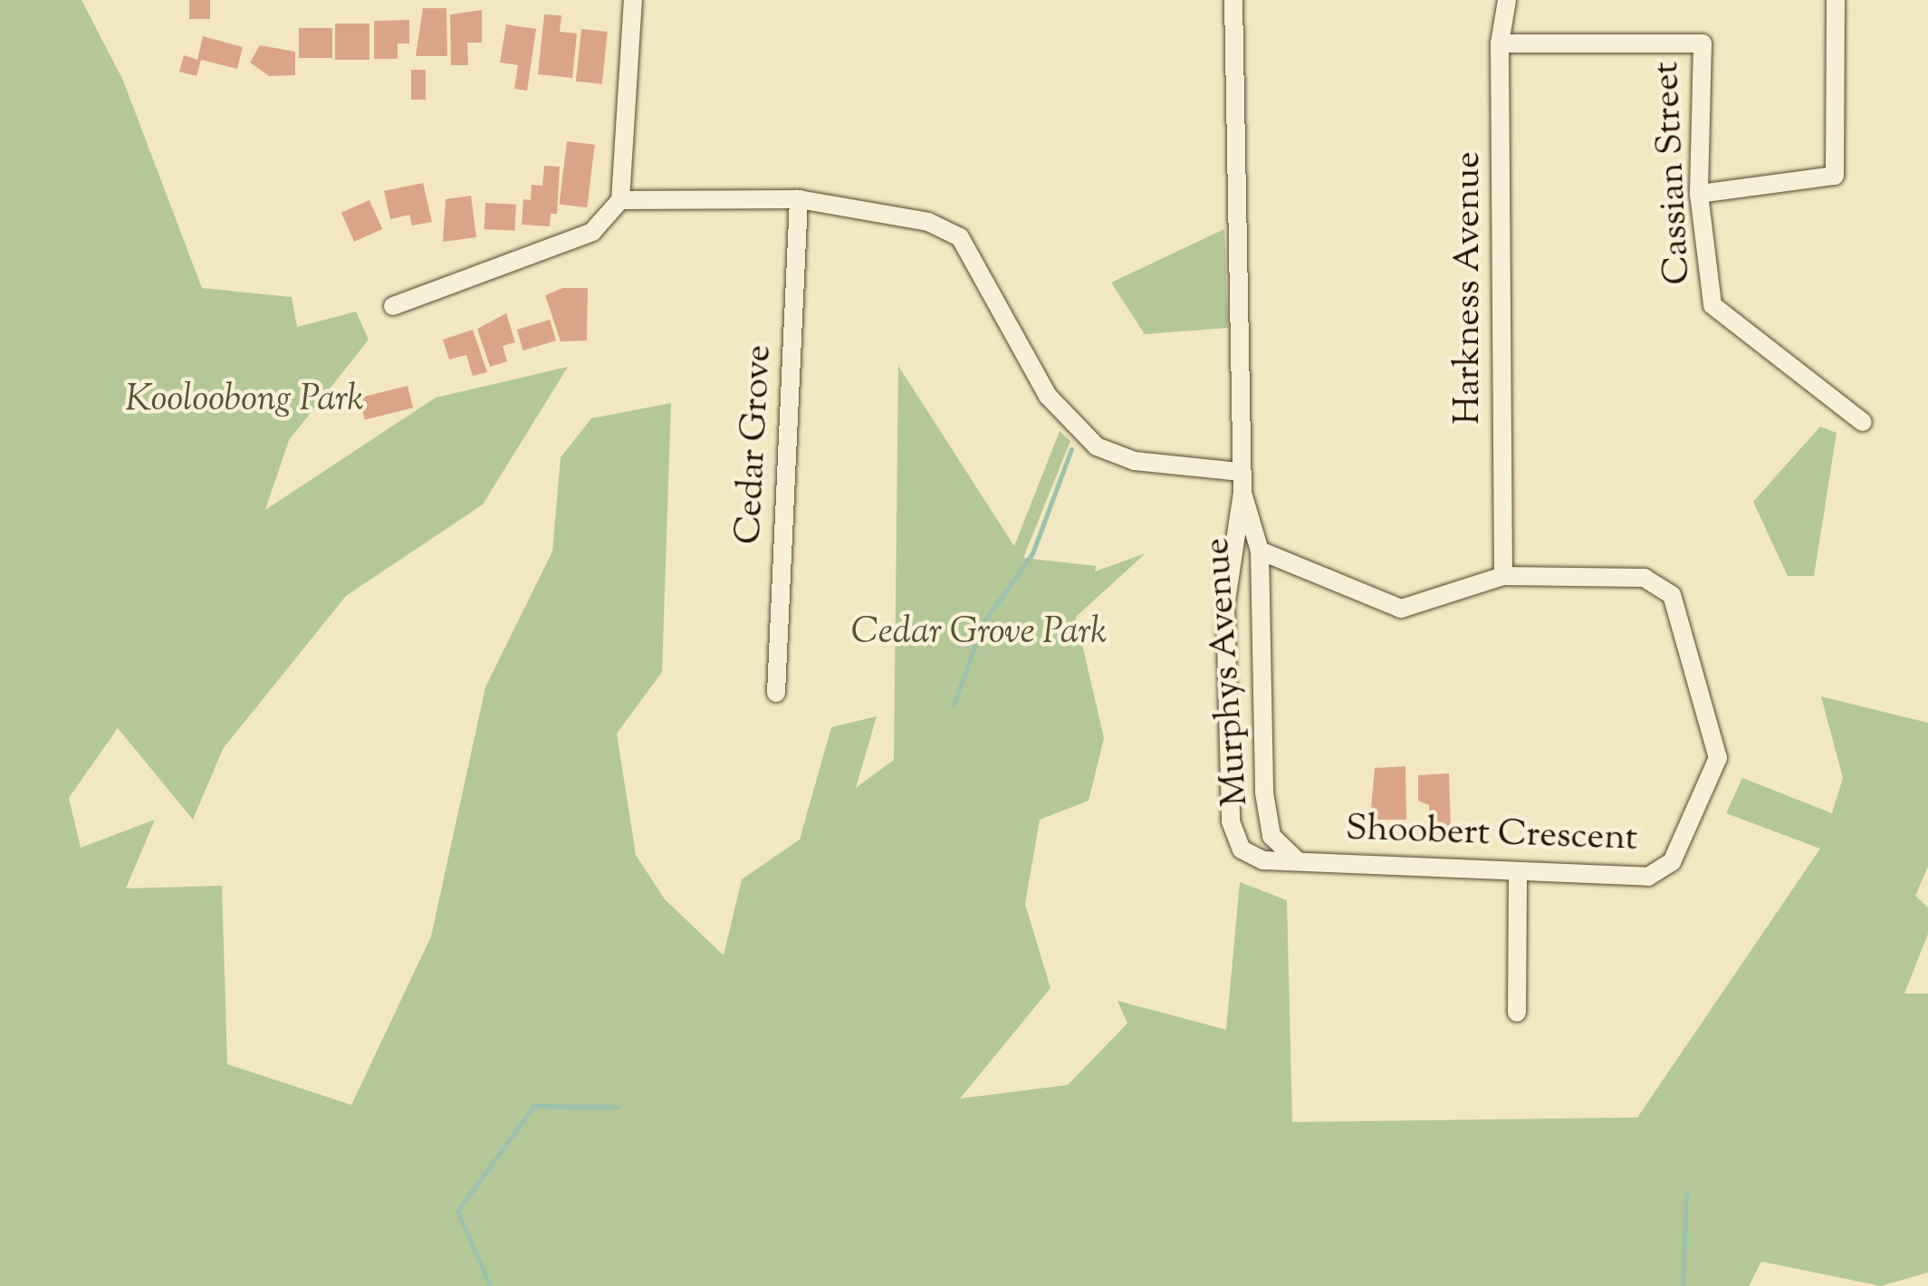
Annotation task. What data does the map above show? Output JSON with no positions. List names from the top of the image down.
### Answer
{
  "streets": {
    "street": [
      "Cassian Street",
      "Harkness Avenue",
      "Cedar Grove",
      "Murphys Avenue",
      "Shoobert Crescent"
    ]
  },
  "crossings": [
    ["Cassian Street", "Harkness Avenue"],
    ["Harkness Avenue", "Shoobert Crescent"],
    ["Murphys Avenue", "Shoobert Crescent"]
  ],
  "parks": ["Kooloobong Park", "Cedar Grove Park"]
}
